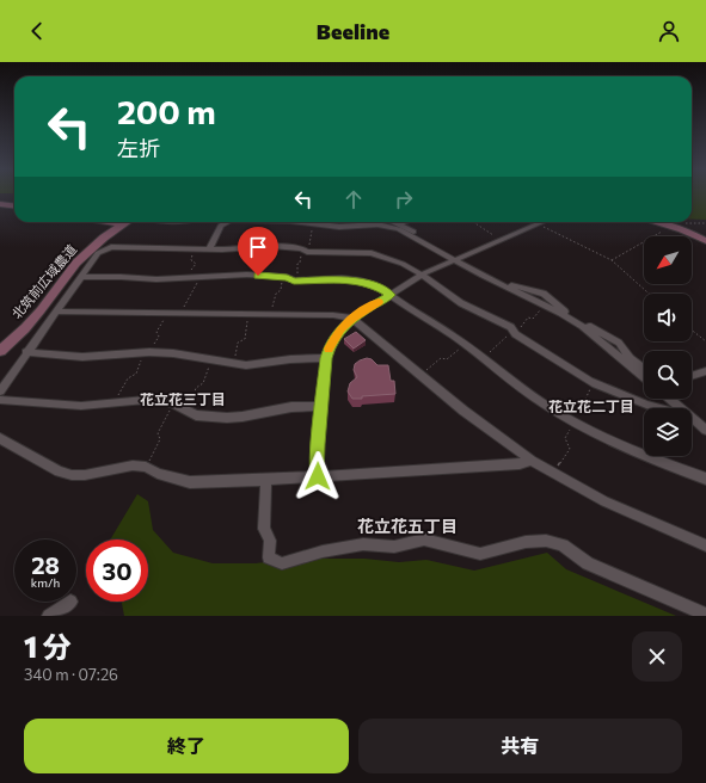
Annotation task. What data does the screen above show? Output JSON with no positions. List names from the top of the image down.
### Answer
{
  "streets": {
    "street": ["北筑前広域農道"]
  },
  "districts": ["花立花三丁目", "花立花二丁目", "花立花五丁目"],
  "north": "bottom left",
  "page": {
    "header": "Beeline",
    "turn": ["200 m", "左折"],
    "speed": "28 km/h",
    "limit": "30",
    "heading": ["1 分", "340 m · 07:26"],
    "buttons": ["終了", "共有"]
  }
}
